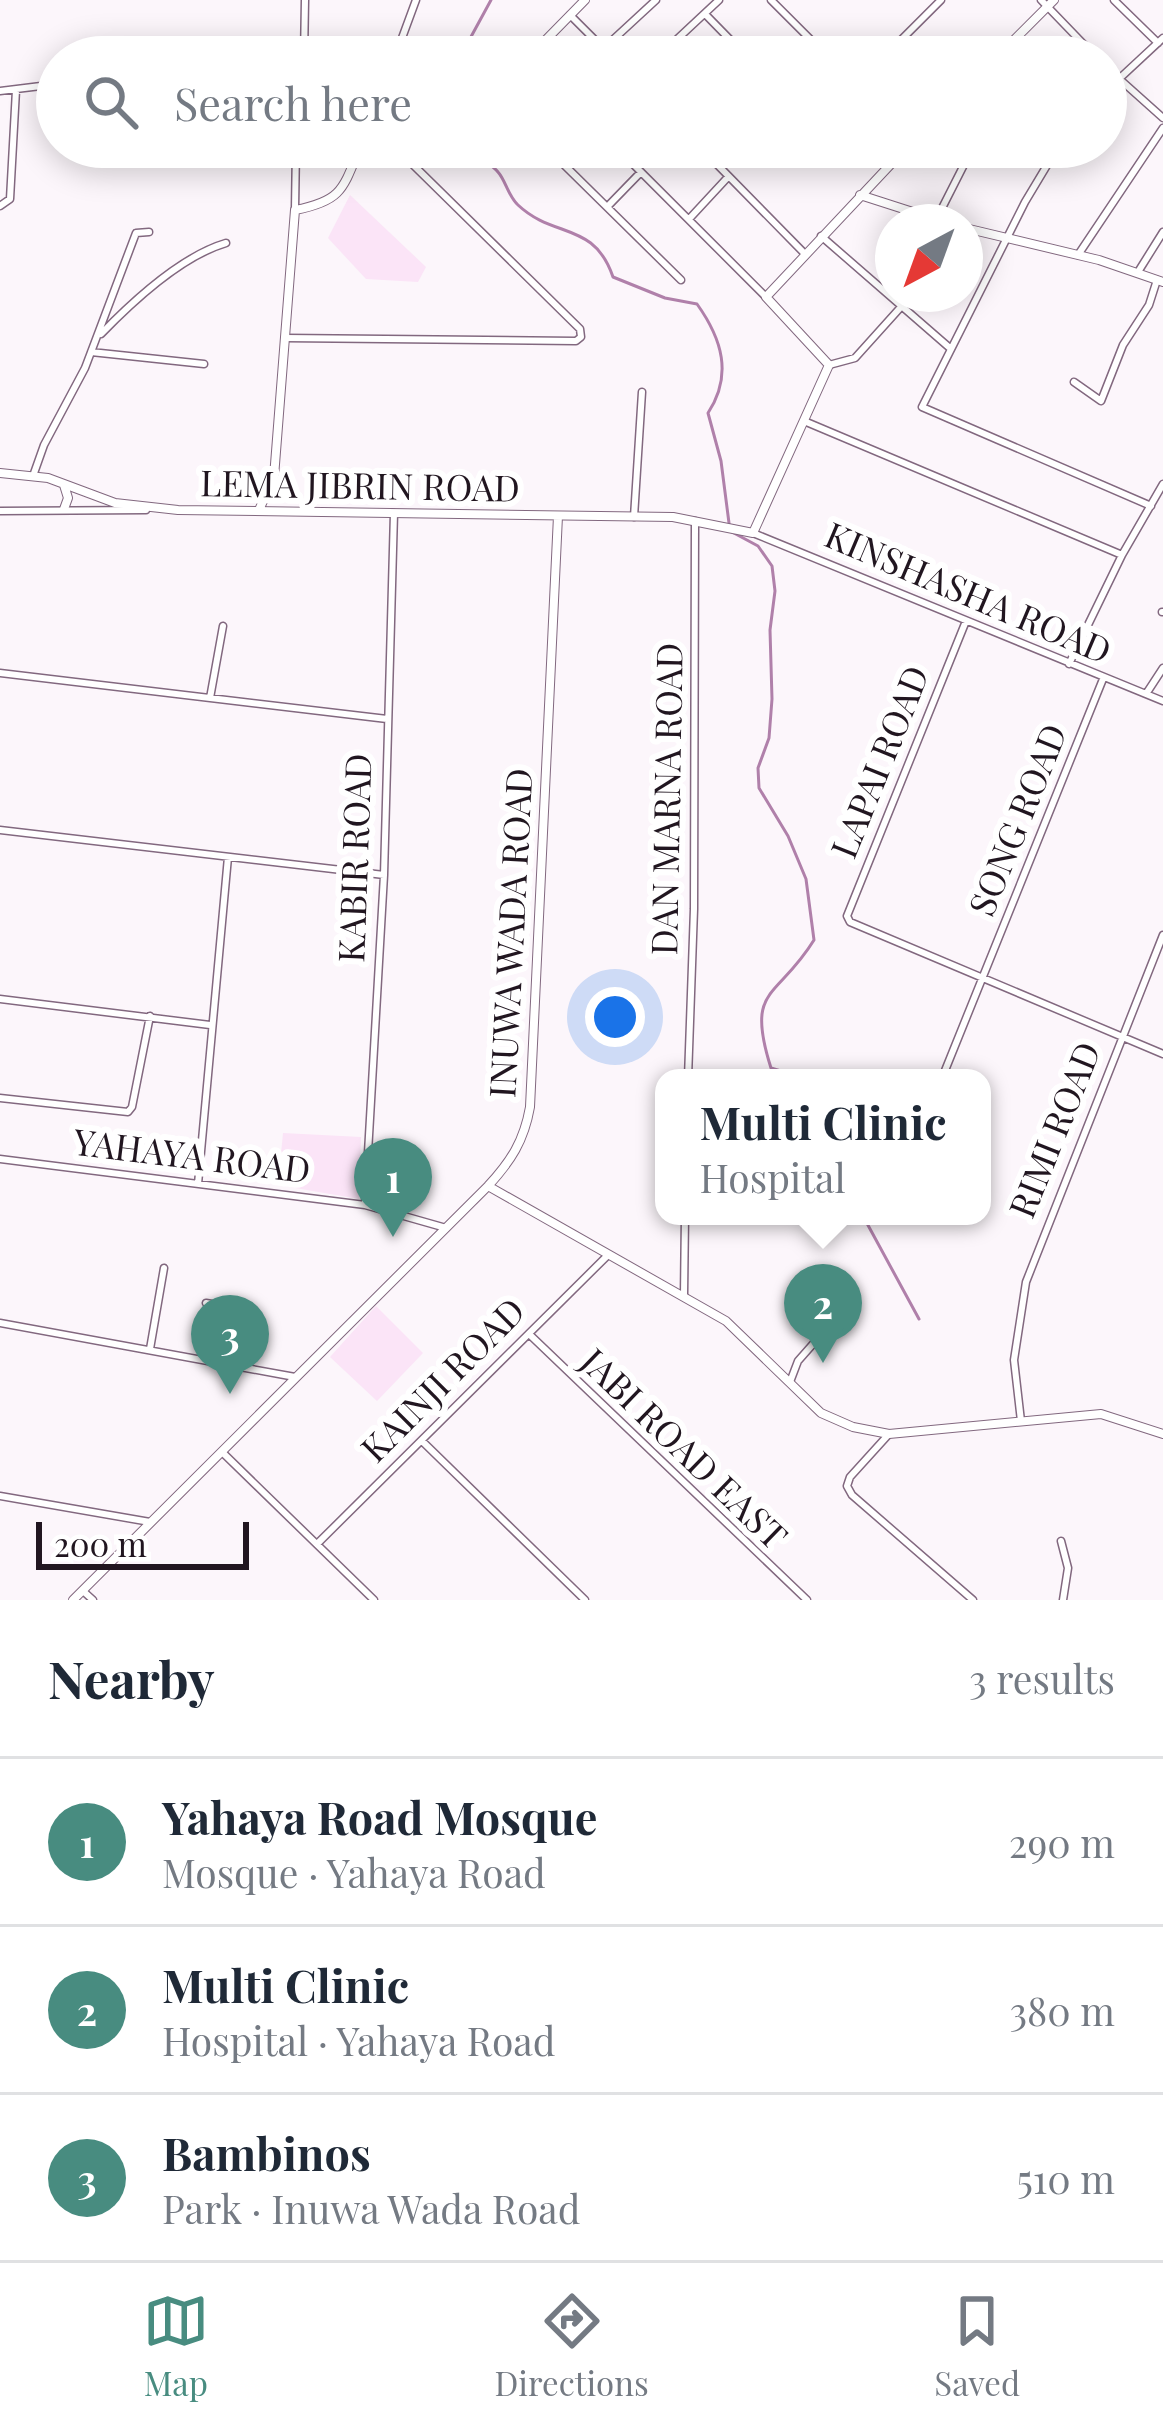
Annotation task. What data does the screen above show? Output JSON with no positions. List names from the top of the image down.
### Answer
{
  "streets": {
    "street": [
      "LEMA JIBRIN ROAD",
      "KINSHASHA ROAD",
      "LAPAI ROAD",
      "DAN MARNA ROAD",
      "SONG ROAD",
      "KABIR ROAD",
      "INUWA WADA ROAD",
      "RIMI ROAD",
      "YAHAYA ROAD",
      "KAINJI ROAD",
      "JABI ROAD EAST"
    ]
  },
  "crossings": [
    ["LEMA JIBRIN ROAD", "KINSHASHA ROAD"],
    ["LEMA JIBRIN ROAD", "DAN MARNA ROAD"],
    ["LEMA JIBRIN ROAD", "KABIR ROAD"],
    ["LEMA JIBRIN ROAD", "INUWA WADA ROAD"],
    ["KINSHASHA ROAD", "LAPAI ROAD"],
    ["KINSHASHA ROAD", "SONG ROAD"],
    ["LAPAI ROAD", "SONG ROAD"],
    ["KABIR ROAD", "YAHAYA ROAD"],
    ["INUWA WADA ROAD", "YAHAYA ROAD"],
    ["KAINJI ROAD", "JABI ROAD EAST"]
  ],
  "scale_bar": "200 m",
  "north": "bottom left",
  "page": {
    "search": "Search here",
    "popup": ["Multi Clinic", "Hospital"],
    "pins": ["1", "2", "3"],
    "scale": "200 m",
    "heading": ["Nearby", "3 results"],
    "list": [
      {
        "mark": "1",
        "name": "Yahaya Road Mosque",
        "note": "Mosque · Yahaya Road",
        "value": "290 m"
      },
      {
        "mark": "2",
        "name": "Multi Clinic",
        "note": "Hospital · Yahaya Road",
        "value": "380 m"
      },
      {
        "mark": "3",
        "name": "Bambinos",
        "note": "Park · Inuwa Wada Road",
        "value": "510 m"
      }
    ],
    "nav": ["Map", "Directions", "Saved"]
  }
}
